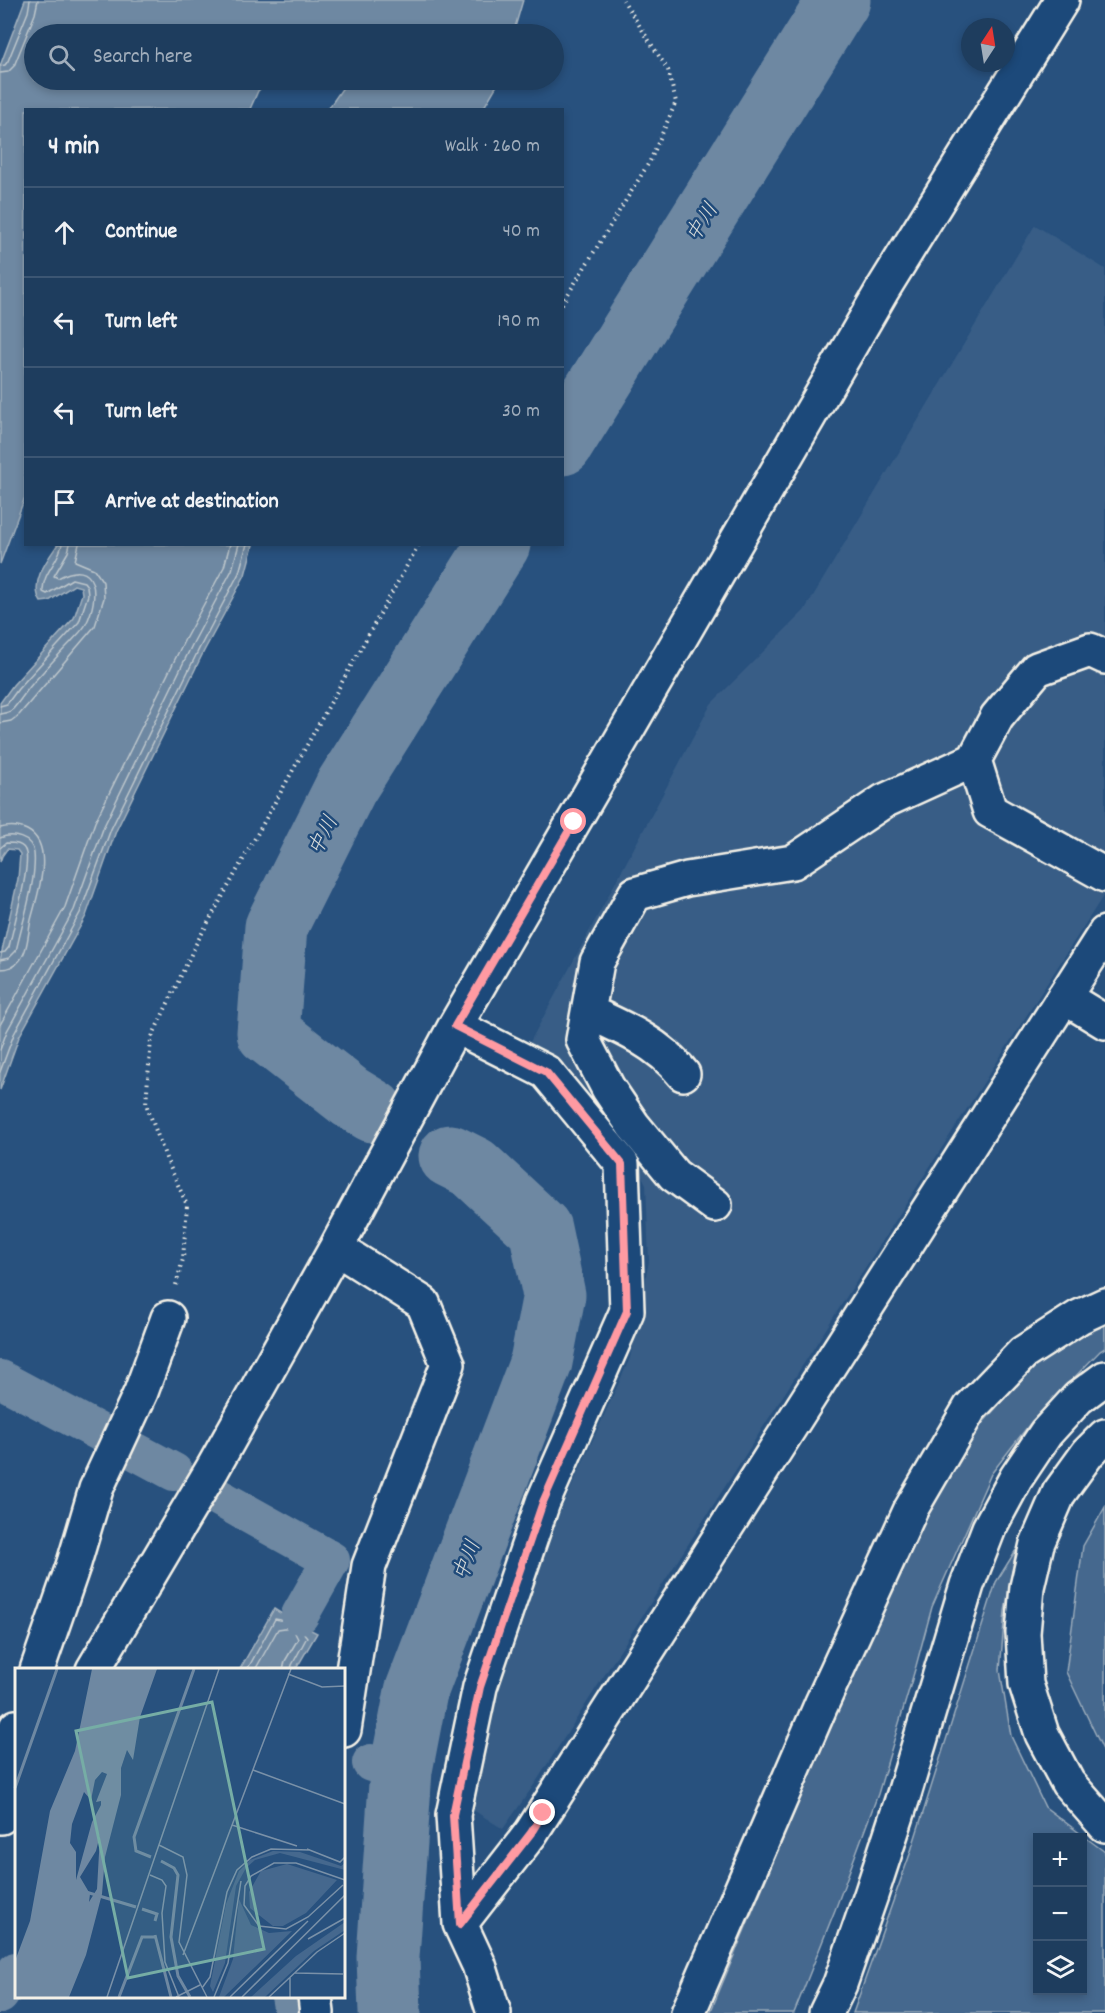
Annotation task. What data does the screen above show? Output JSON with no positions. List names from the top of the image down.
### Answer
{
  "water": ["中川"],
  "north": "top",
  "page": {
    "search": "Search here",
    "heading": ["4 min", "Walk · 260 m"],
    "list": [
      ["Continue", "40 m"],
      ["Turn left", "190 m"],
      ["Turn left", "30 m"],
      "Arrive at destination"
    ],
    "map_buttons": ["+", "−"]
  }
}
